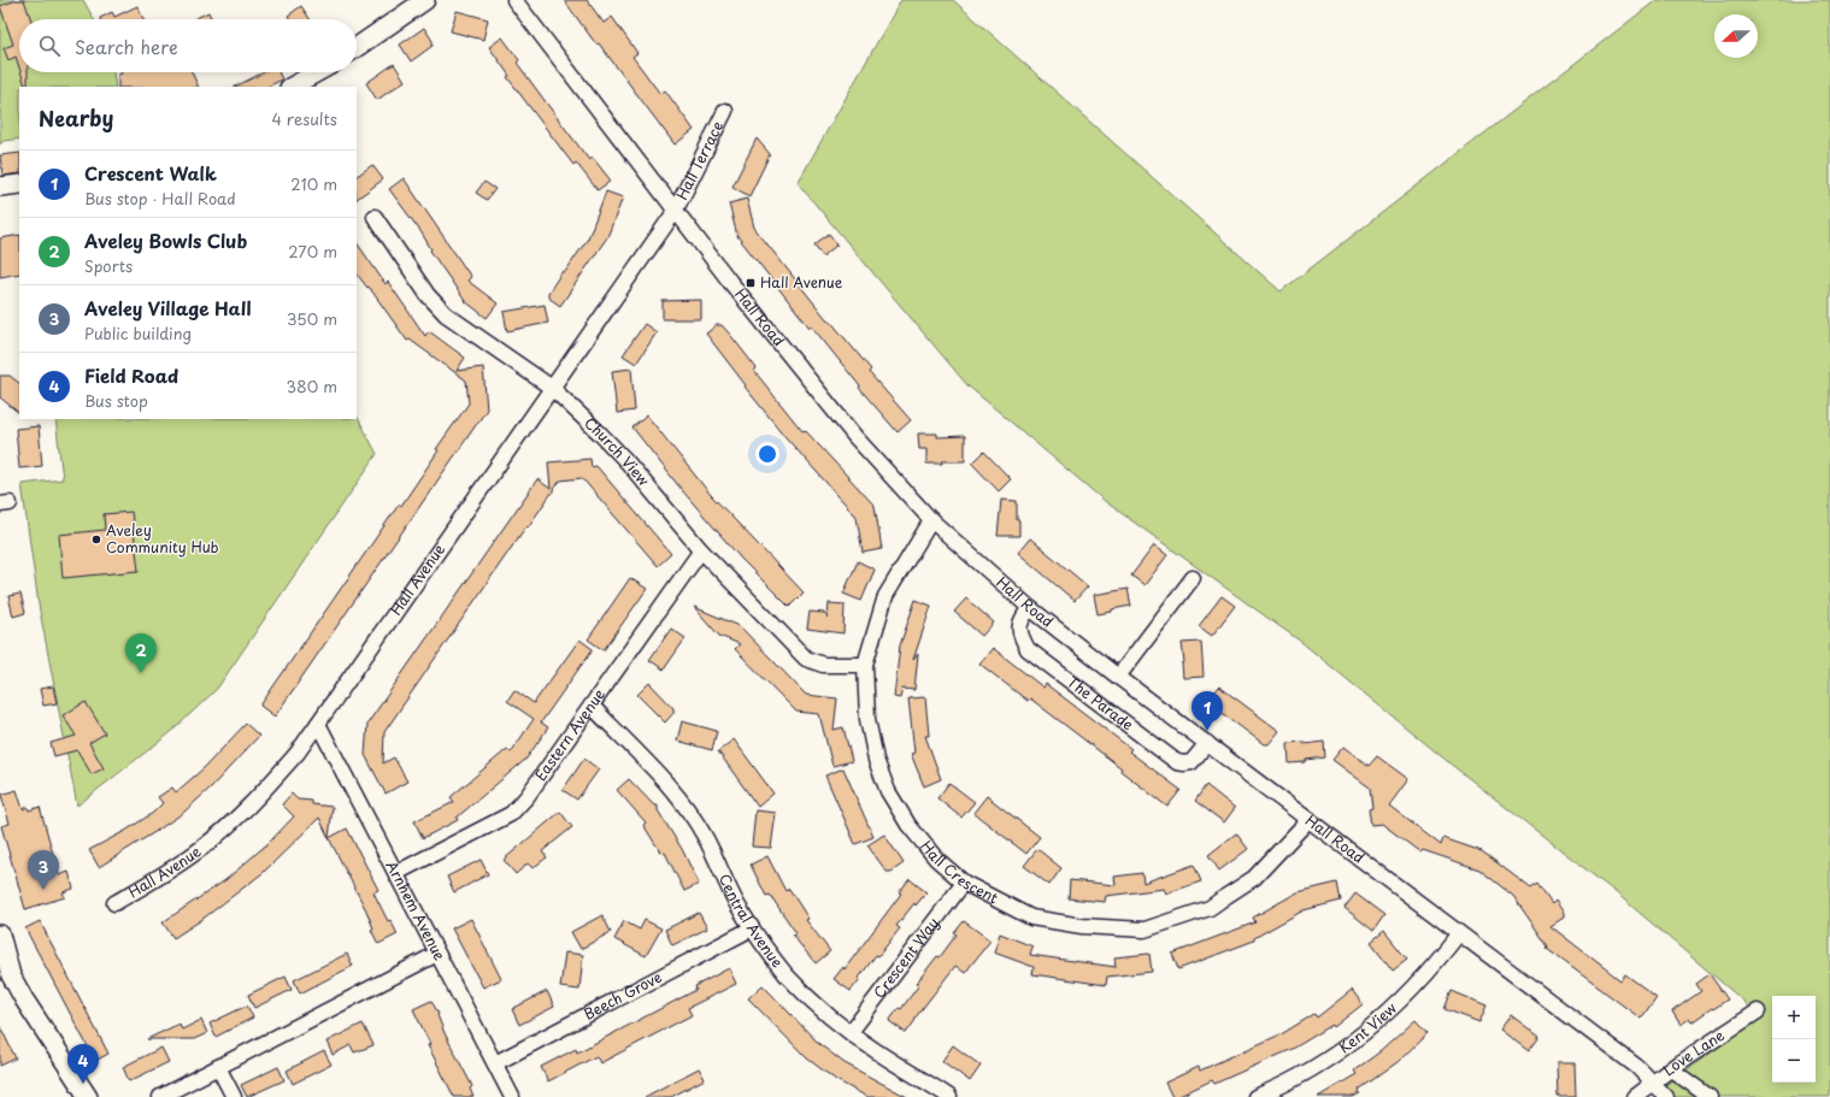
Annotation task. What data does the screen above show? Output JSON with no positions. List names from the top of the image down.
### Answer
{
  "streets": {
    "street": [
      "Hall Terrace",
      "Hall Road",
      "Church View",
      "Hall Avenue",
      "The Parade",
      "Eastern Avenue",
      "Hall Crescent",
      "Arnhem Avenue",
      "Central Avenue",
      "Crescent Way",
      "Beech Grove",
      "Kent View",
      "Love Lane"
    ]
  },
  "crossings": [
    ["Hall Terrace", "Hall Road"],
    ["Hall Terrace", "Hall Avenue"],
    ["Hall Road", "Hall Avenue"],
    ["Hall Road", "The Parade"],
    ["Hall Road", "Hall Crescent"],
    ["Hall Road", "Kent View"],
    ["Hall Road", "Love Lane"],
    ["Church View", "Hall Avenue"],
    ["Church View", "Eastern Avenue"],
    ["Church View", "Hall Crescent"],
    ["Hall Avenue", "Arnhem Avenue"],
    ["Eastern Avenue", "Arnhem Avenue"],
    ["Eastern Avenue", "Central Avenue"],
    ["Hall Crescent", "Crescent Way"],
    ["Arnhem Avenue", "Beech Grove"],
    ["Central Avenue", "Crescent Way"],
    ["Central Avenue", "Beech Grove"]
  ],
  "places": {
    "transit": ["Hall Avenue"],
    "other": ["Aveley Community Hub"]
  },
  "north": "left",
  "page": {
    "search": "Search here",
    "heading": ["Nearby", "4 results"],
    "list": [
      {
        "mark": "1",
        "name": "Crescent Walk",
        "note": "Bus stop · Hall Road",
        "value": "210 m"
      },
      {
        "mark": "2",
        "name": "Aveley Bowls Club",
        "note": "Sports",
        "value": "270 m"
      },
      {
        "mark": "3",
        "name": "Aveley Village Hall",
        "note": "Public building",
        "value": "350 m"
      },
      {
        "mark": "4",
        "name": "Field Road",
        "note": "Bus stop",
        "value": "380 m"
      }
    ],
    "pins": [
      "2",
      "1",
      "3",
      "4"
    ],
    "map_buttons": ["+", "−"]
  }
}
